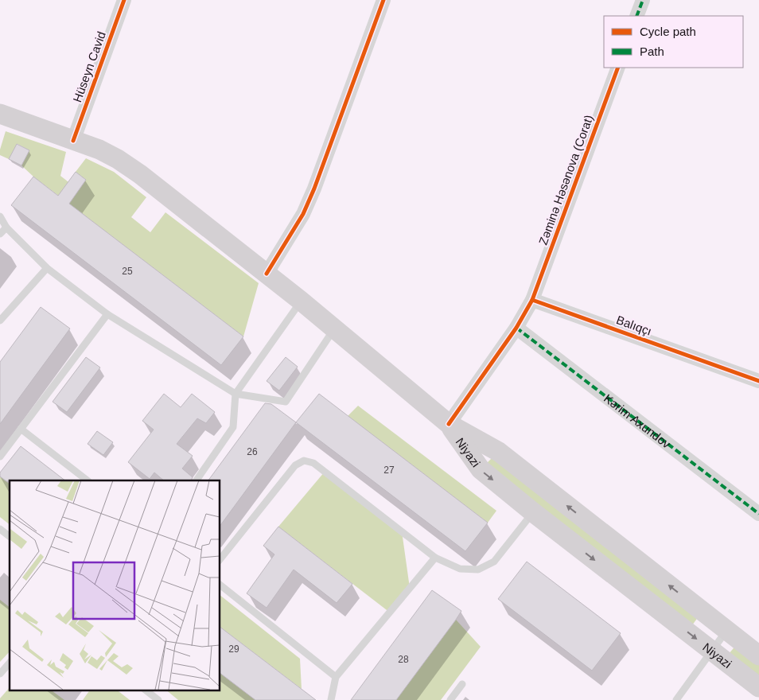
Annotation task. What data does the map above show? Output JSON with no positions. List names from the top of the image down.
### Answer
{
  "streets": {
    "main road": ["Niyazi"],
    "street": [
      "Hüseyn Cavid",
      "Zəminə Həsənova (Corat)",
      "Balıqçı",
      "Kərim Axundov"
    ]
  },
  "crossings": [
    ["Zəminə Həsənova (Corat)", "Balıqçı"]
  ],
  "house_numbers": [
    "25",
    "26",
    "27",
    "29",
    "28"
  ],
  "legend": ["Cycle path", "Path"]
}
